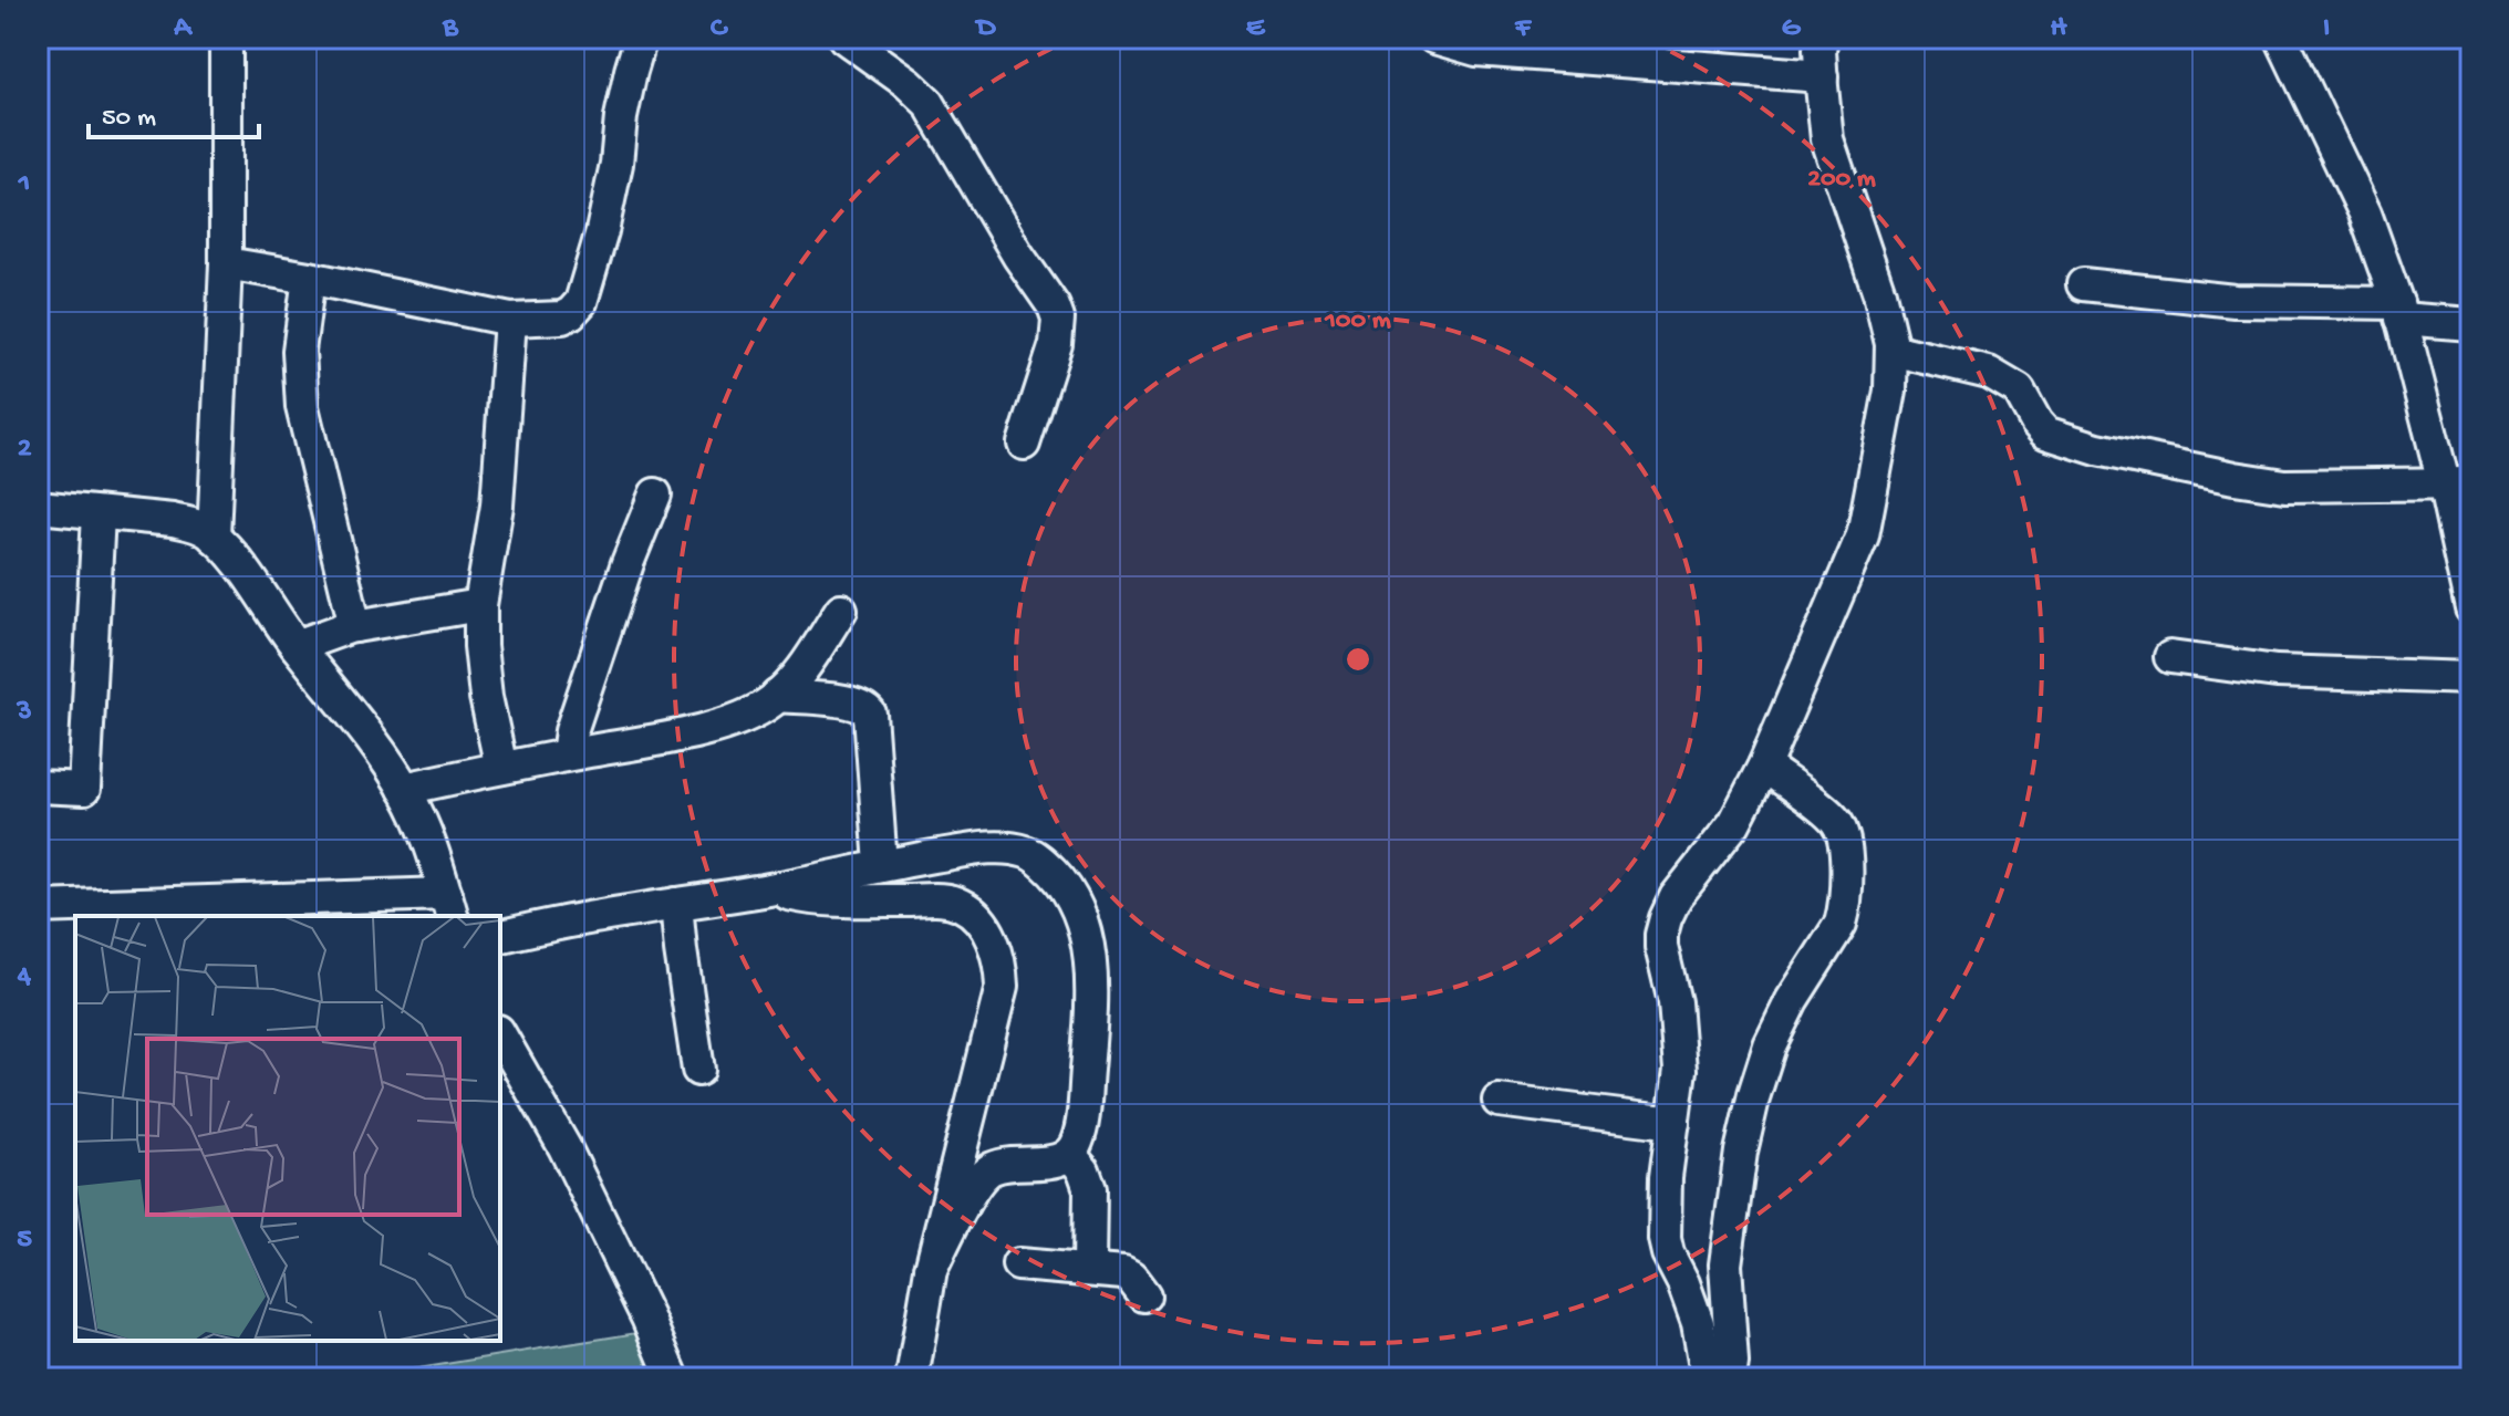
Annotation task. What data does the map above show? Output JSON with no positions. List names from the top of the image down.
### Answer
{
  "scale_bar": "50 m",
  "grid": {
    "columns": [
      "A",
      "B",
      "C",
      "D",
      "E",
      "F",
      "G",
      "H",
      "I"
    ],
    "rows": [
      "1",
      "2",
      "3",
      "4",
      "5"
    ]
  },
  "rings": ["200 m", "100 m"]
}
